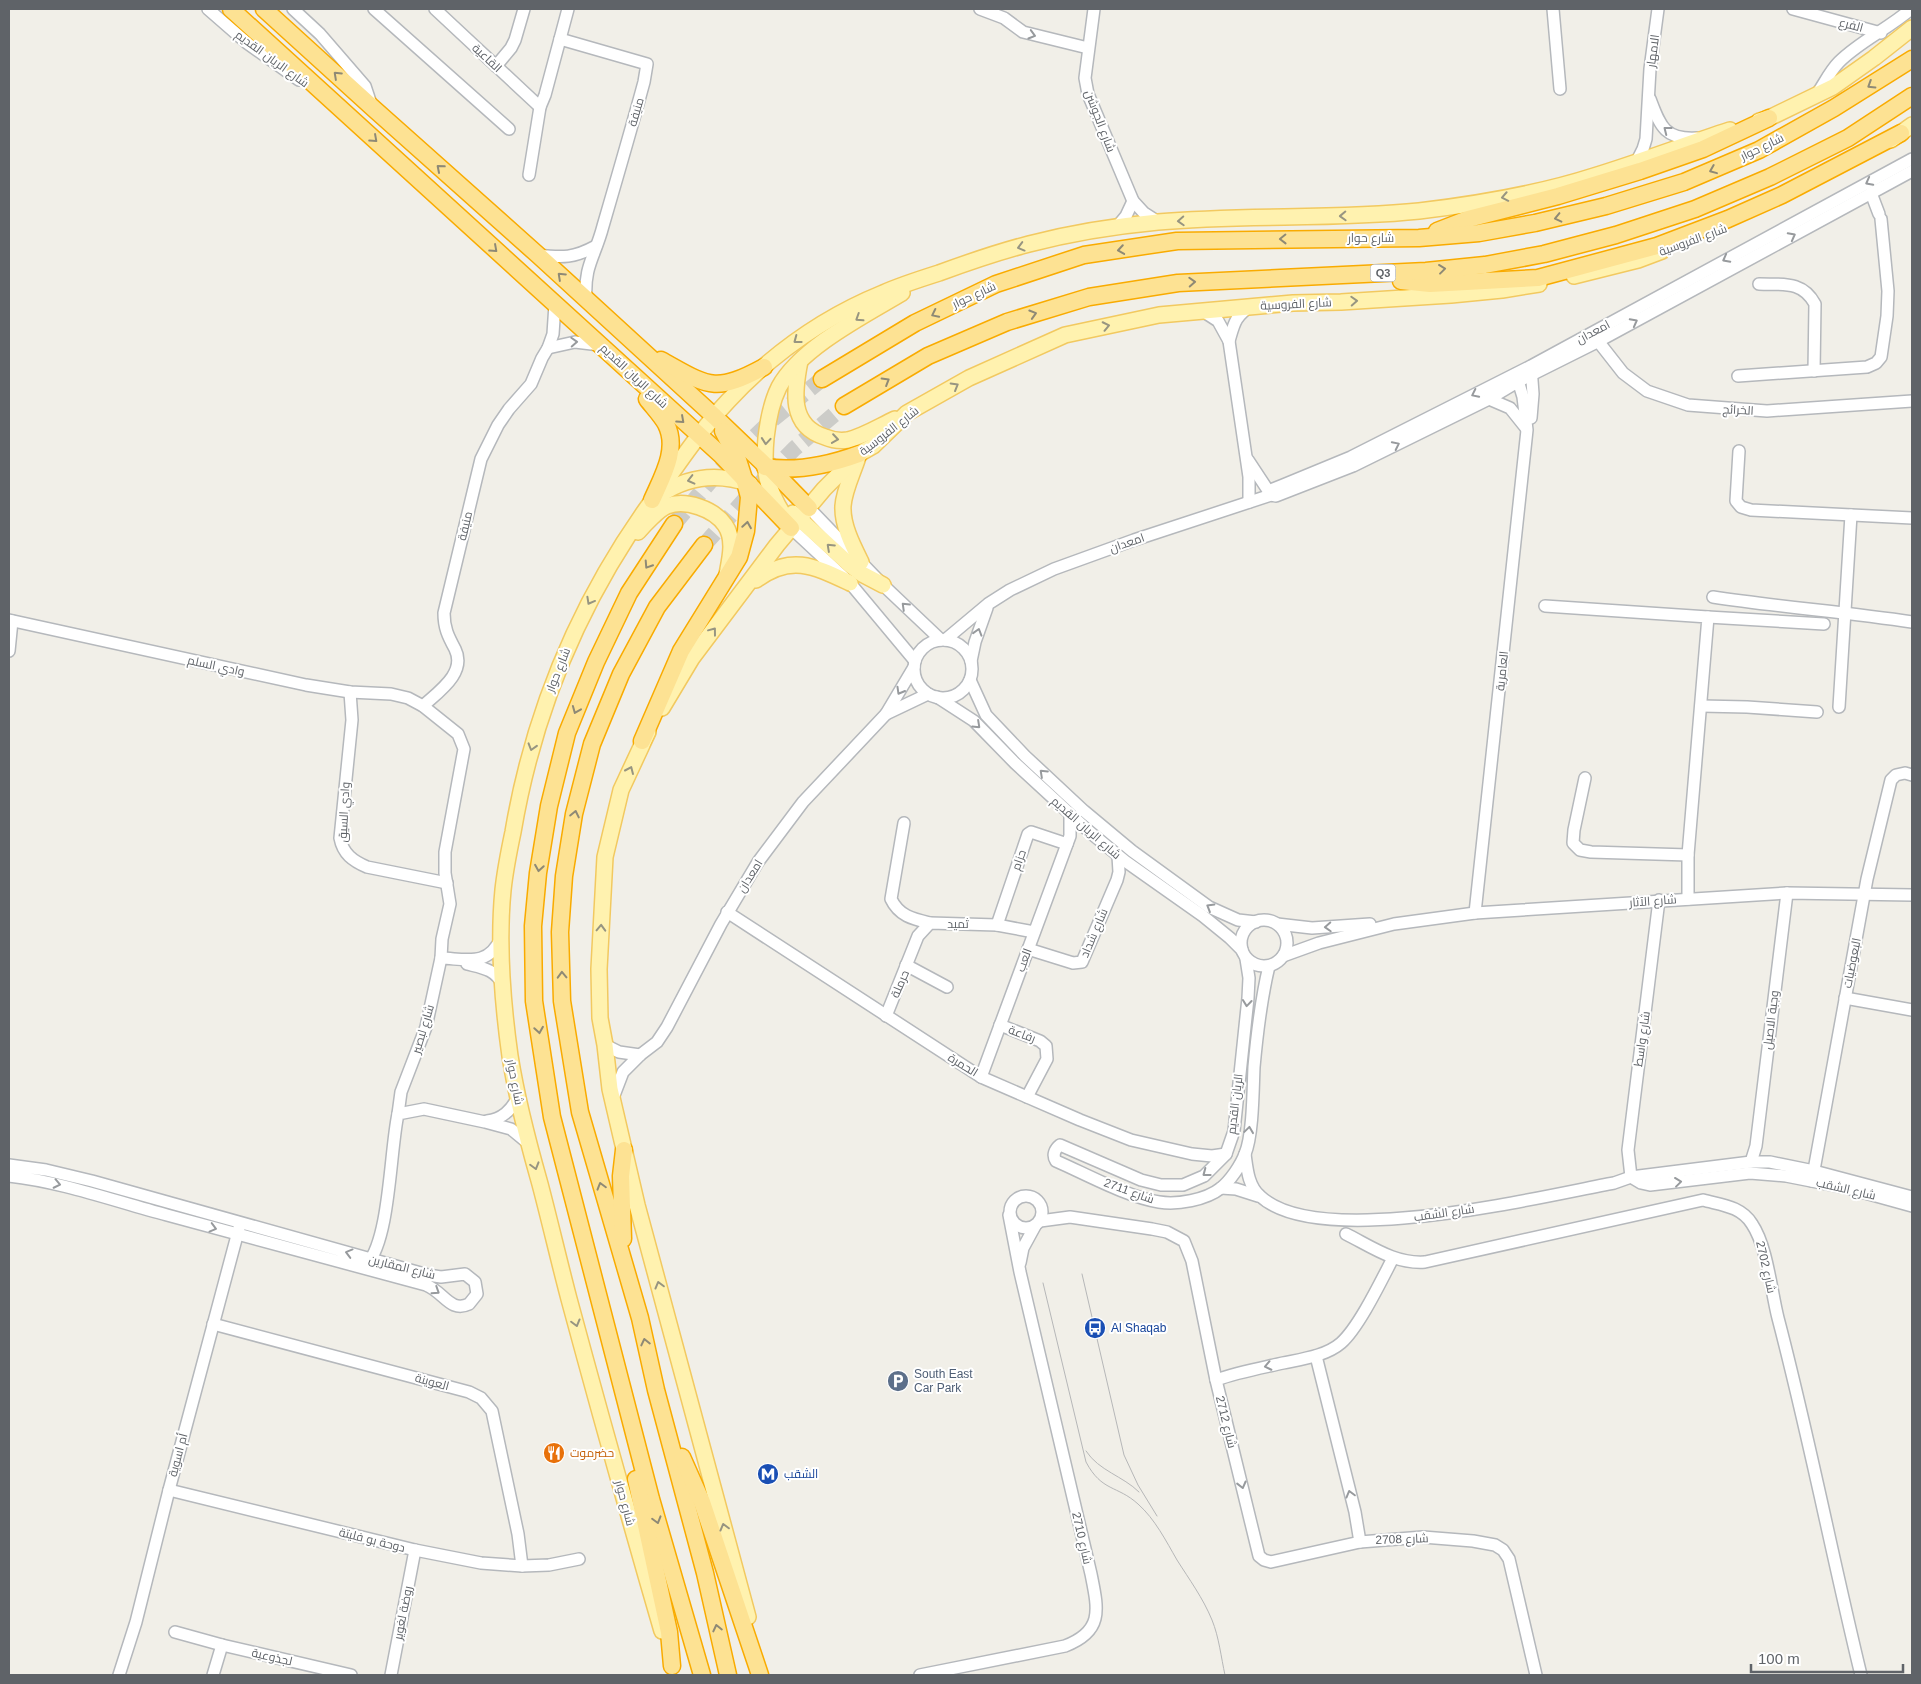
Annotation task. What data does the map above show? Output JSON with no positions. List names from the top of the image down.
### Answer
{
  "streets": {
    "highway": ["شارع الريان القديم", "شارع حوار", "Q3"],
    "main road": ["شارع الفروسية"],
    "street": [
      "الفرع",
      "الامهار",
      "القاعية",
      "منيفة",
      "شارع الجوشن",
      "امعدان",
      "الخرائج",
      "وادي السلم",
      "العامرية",
      "وادي السيق",
      "حزام",
      "شارع الآثار",
      "ثميد",
      "شارع شداد",
      "العب",
      "البعوضيات",
      "حرملة",
      "وجبة الاصيل",
      "شارع لبصير",
      "رفاعة",
      "شارع واسط",
      "الحمرة",
      "الريان القديم",
      "شارع الشقب",
      "شارع 2711",
      "شارع المقارين",
      "شارع 2702",
      "العوينة",
      "شارع 2712",
      "أم اسوية",
      "شارع 2710",
      "شارع 2708",
      "دوحة بو فليتة",
      "روضة لغوير",
      "لجذوعية"
    ]
  },
  "crossings": [
    ["شارع الريان القديم", "منيفة"],
    ["شارع الريان القديم", "شارع الفروسية"],
    ["شارع الريان القديم", "امعدان"],
    ["شارع الريان القديم", "شارع الآثار"],
    ["شارع الريان القديم", "شارع شداد"],
    ["شارع الريان القديم", "العب"],
    ["شارع الريان القديم", "الريان القديم"],
    ["منيفة", "وادي السلم"],
    ["امعدان", "الخرائج"],
    ["امعدان", "الحمرة"],
    ["وادي السلم", "وادي السيق"],
    ["وادي السلم", "شارع لبصير"],
    ["العامرية", "شارع الآثار"],
    ["وادي السيق", "شارع لبصير"],
    ["حزام", "ثميد"],
    ["حزام", "العب"],
    ["شارع الآثار", "البعوضيات"],
    ["شارع الآثار", "وجبة الاصيل"],
    ["شارع الآثار", "شارع واسط"],
    ["شارع الآثار", "الريان القديم"],
    ["ثميد", "العب"],
    ["ثميد", "حرملة"],
    ["شارع شداد", "العب"],
    ["العب", "رفاعة"],
    ["العب", "الحمرة"],
    ["البعوضيات", "شارع الشقب"],
    ["حرملة", "الحمرة"],
    ["وجبة الاصيل", "شارع الشقب"],
    ["شارع لبصير", "شارع المقارين"],
    ["رفاعة", "الحمرة"],
    ["شارع واسط", "شارع الشقب"],
    ["الحمرة", "الريان القديم"],
    ["الريان القديم", "شارع الشقب"],
    ["الريان القديم", "شارع 2711"],
    ["شارع الشقب", "شارع 2711"],
    ["شارع المقارين", "أم اسوية"],
    ["شارع 2702", "شارع 2712"],
    ["العوينة", "أم اسوية"],
    ["العوينة", "دوحة بو فليتة"],
    ["شارع 2712", "شارع 2708"],
    ["أم اسوية", "دوحة بو فليتة"],
    ["دوحة بو فليتة", "روضة لغوير"]
  ],
  "one_way": ["شارع 2708"],
  "places": {
    "bus stop": ["Al Shaqab"],
    "parking": ["South East Car Park"],
    "restaurant": ["حضرموت"],
    "metro station": ["الشقب"]
  },
  "scale_bar": "100 m"
}
